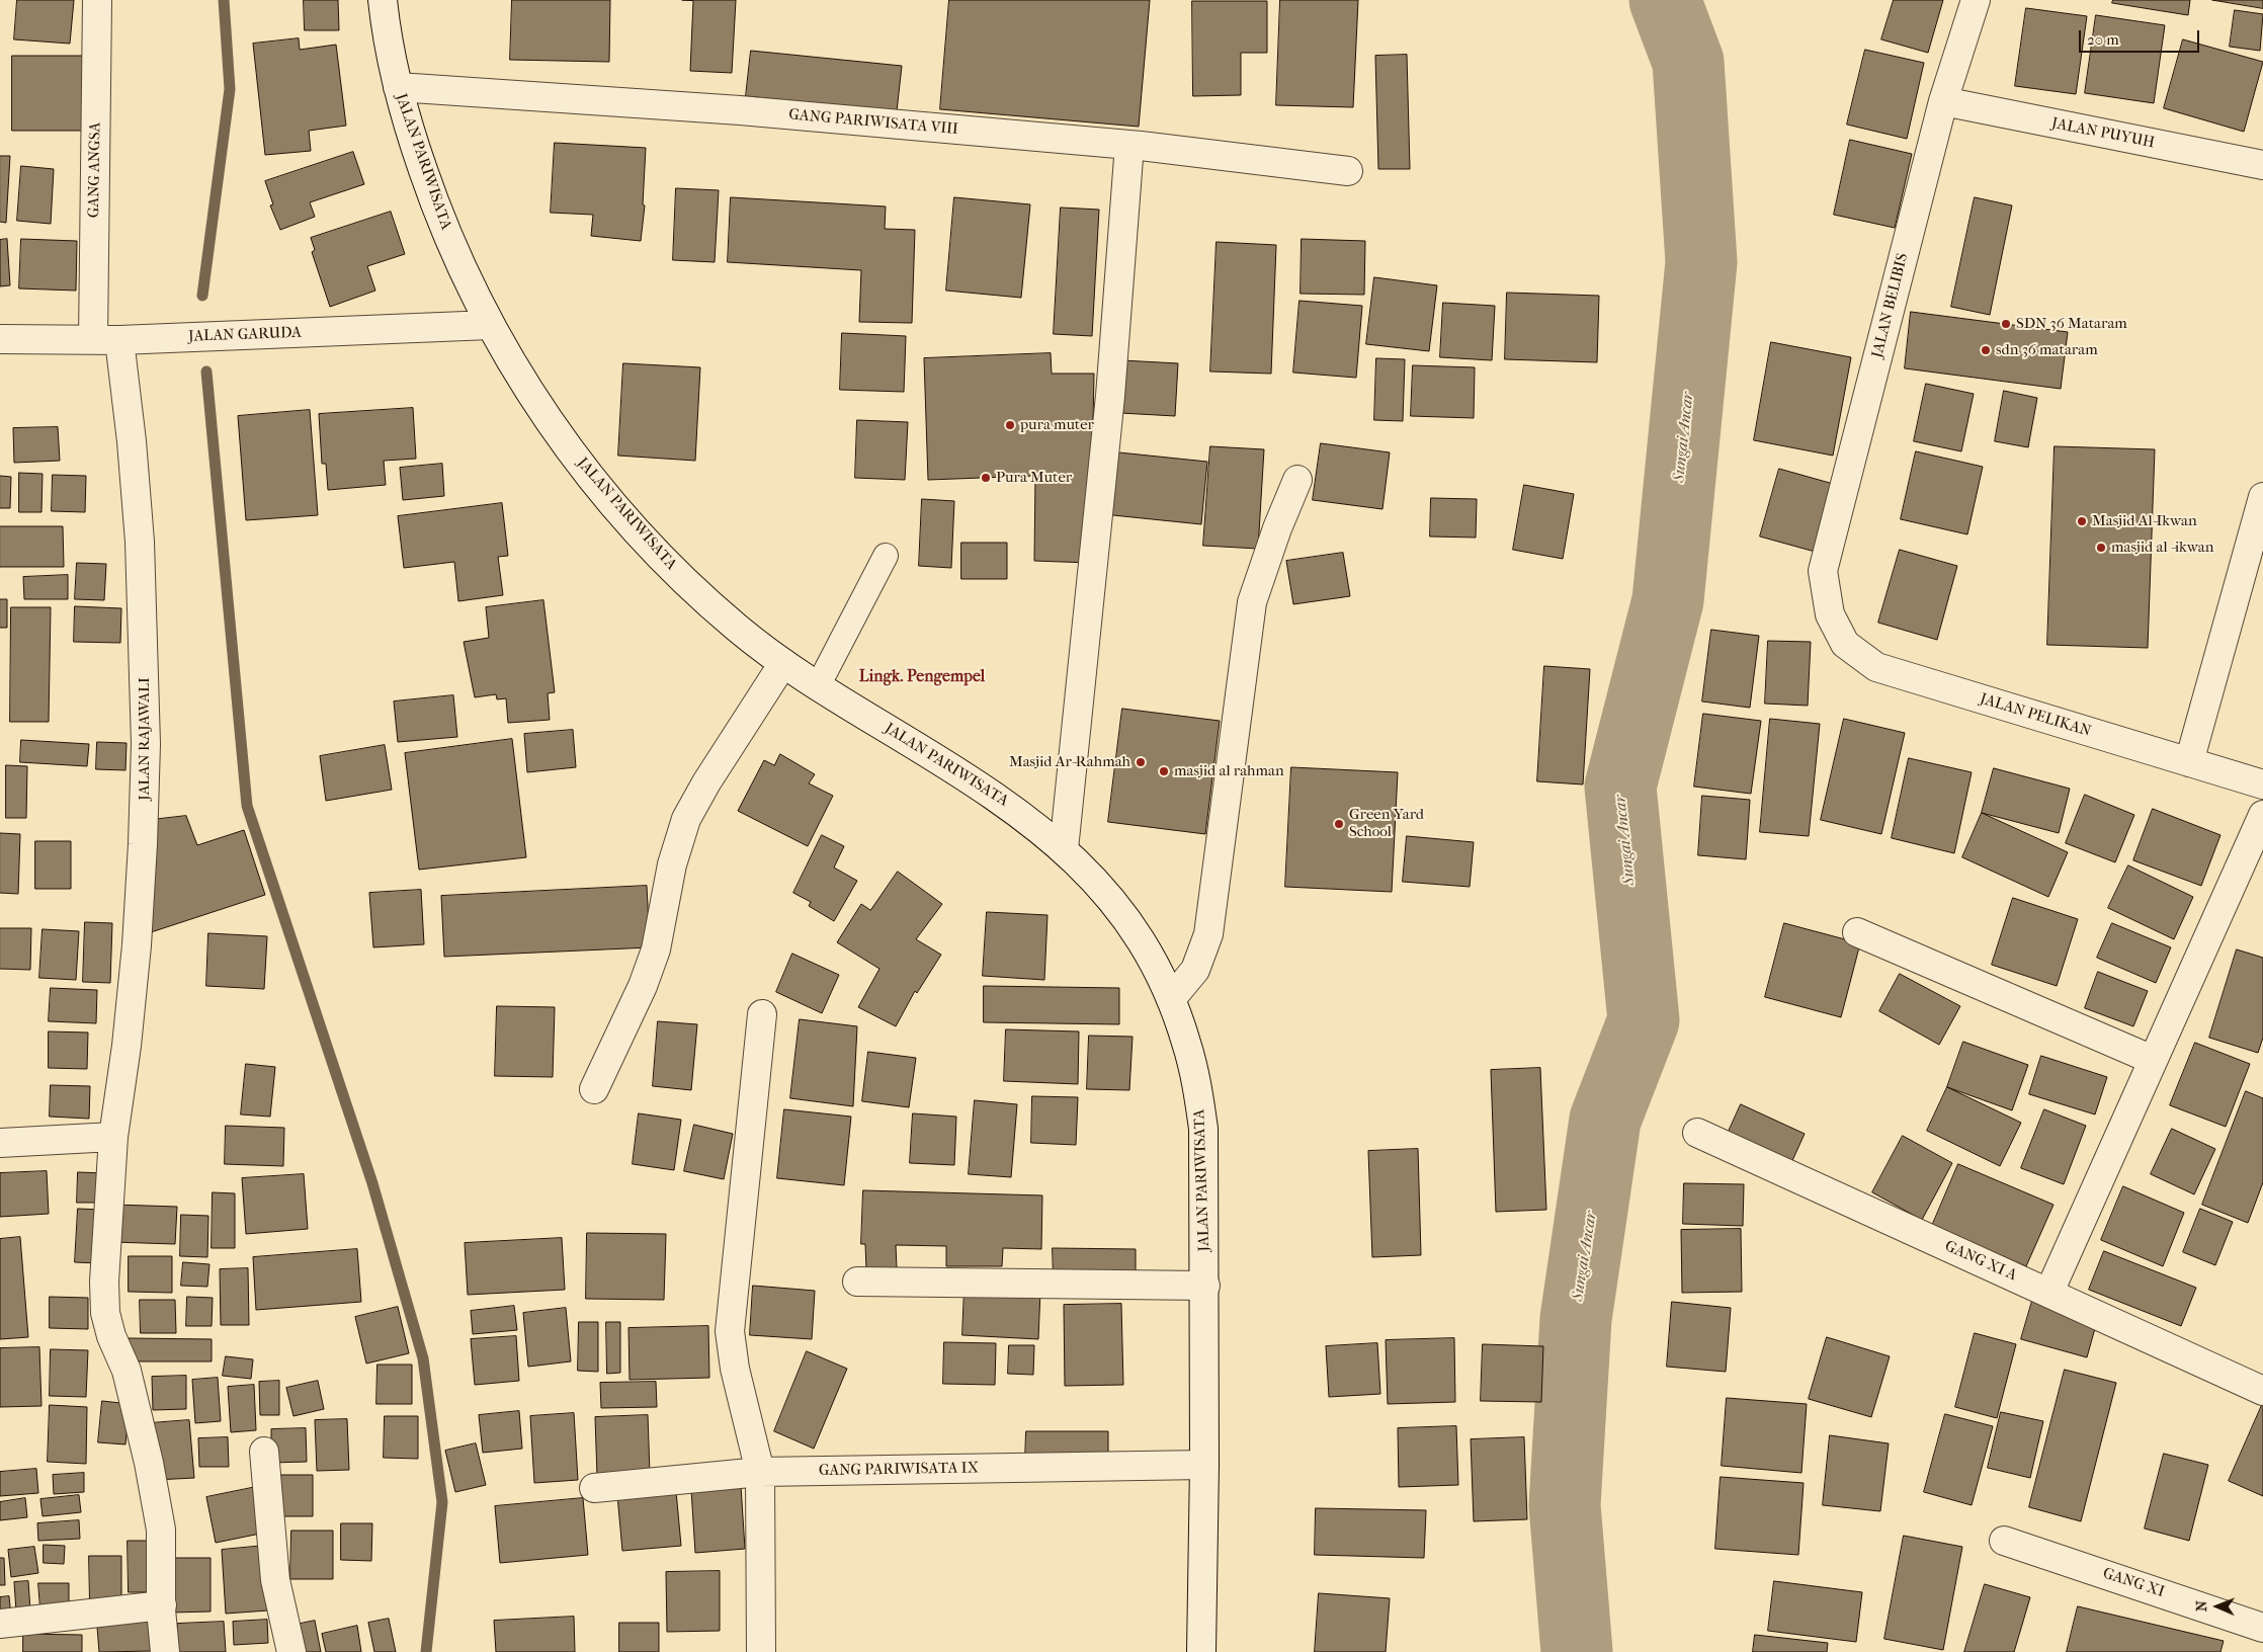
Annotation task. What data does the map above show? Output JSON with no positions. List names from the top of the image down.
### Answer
{
  "streets": {
    "street": [
      "GANG PARIWISATA VIII",
      "JALAN PUYUH",
      "JALAN PARIWISATA",
      "GANG ANGSA",
      "JALAN BELIBIS",
      "JALAN GARUDA",
      "JALAN PELIKAN",
      "JALAN RAJAWALI",
      "GANG XI A",
      "GANG PARIWISATA IX",
      "GANG XI"
    ]
  },
  "crossings": [
    ["GANG PARIWISATA VIII", "JALAN PARIWISATA"],
    ["JALAN PUYUH", "JALAN BELIBIS"],
    ["JALAN PARIWISATA", "JALAN GARUDA"],
    ["JALAN PARIWISATA", "GANG PARIWISATA IX"],
    ["GANG ANGSA", "JALAN GARUDA"],
    ["GANG ANGSA", "JALAN RAJAWALI"],
    ["JALAN BELIBIS", "JALAN PELIKAN"],
    ["JALAN GARUDA", "JALAN RAJAWALI"]
  ],
  "districts": ["Lingk. Pengempel"],
  "water": ["Sungai Ancar"],
  "places": [
    "SDN 36 Mataram",
    "sdn 36 mataram",
    "pura muter",
    "Pura Muter",
    "Masjid Al-Ikwan",
    "masjid al -ikwan",
    "Masjid Ar-Rahmah",
    "masjid al rahman",
    "Green Yard School"
  ],
  "scale_bar": "20 m",
  "north": "left"
}
